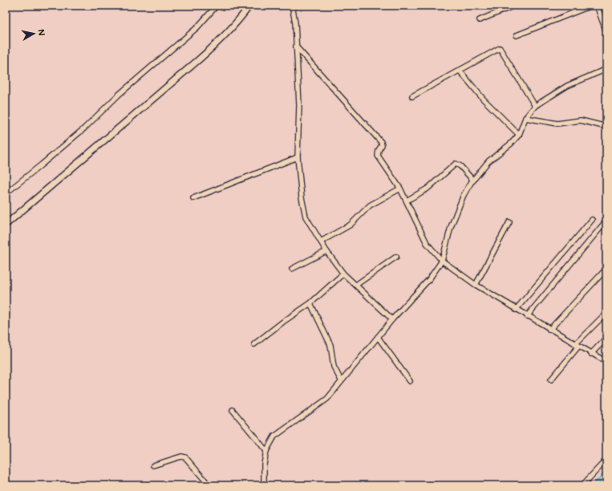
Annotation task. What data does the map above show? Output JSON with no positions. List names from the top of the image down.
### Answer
{
  "north": "right"
}
